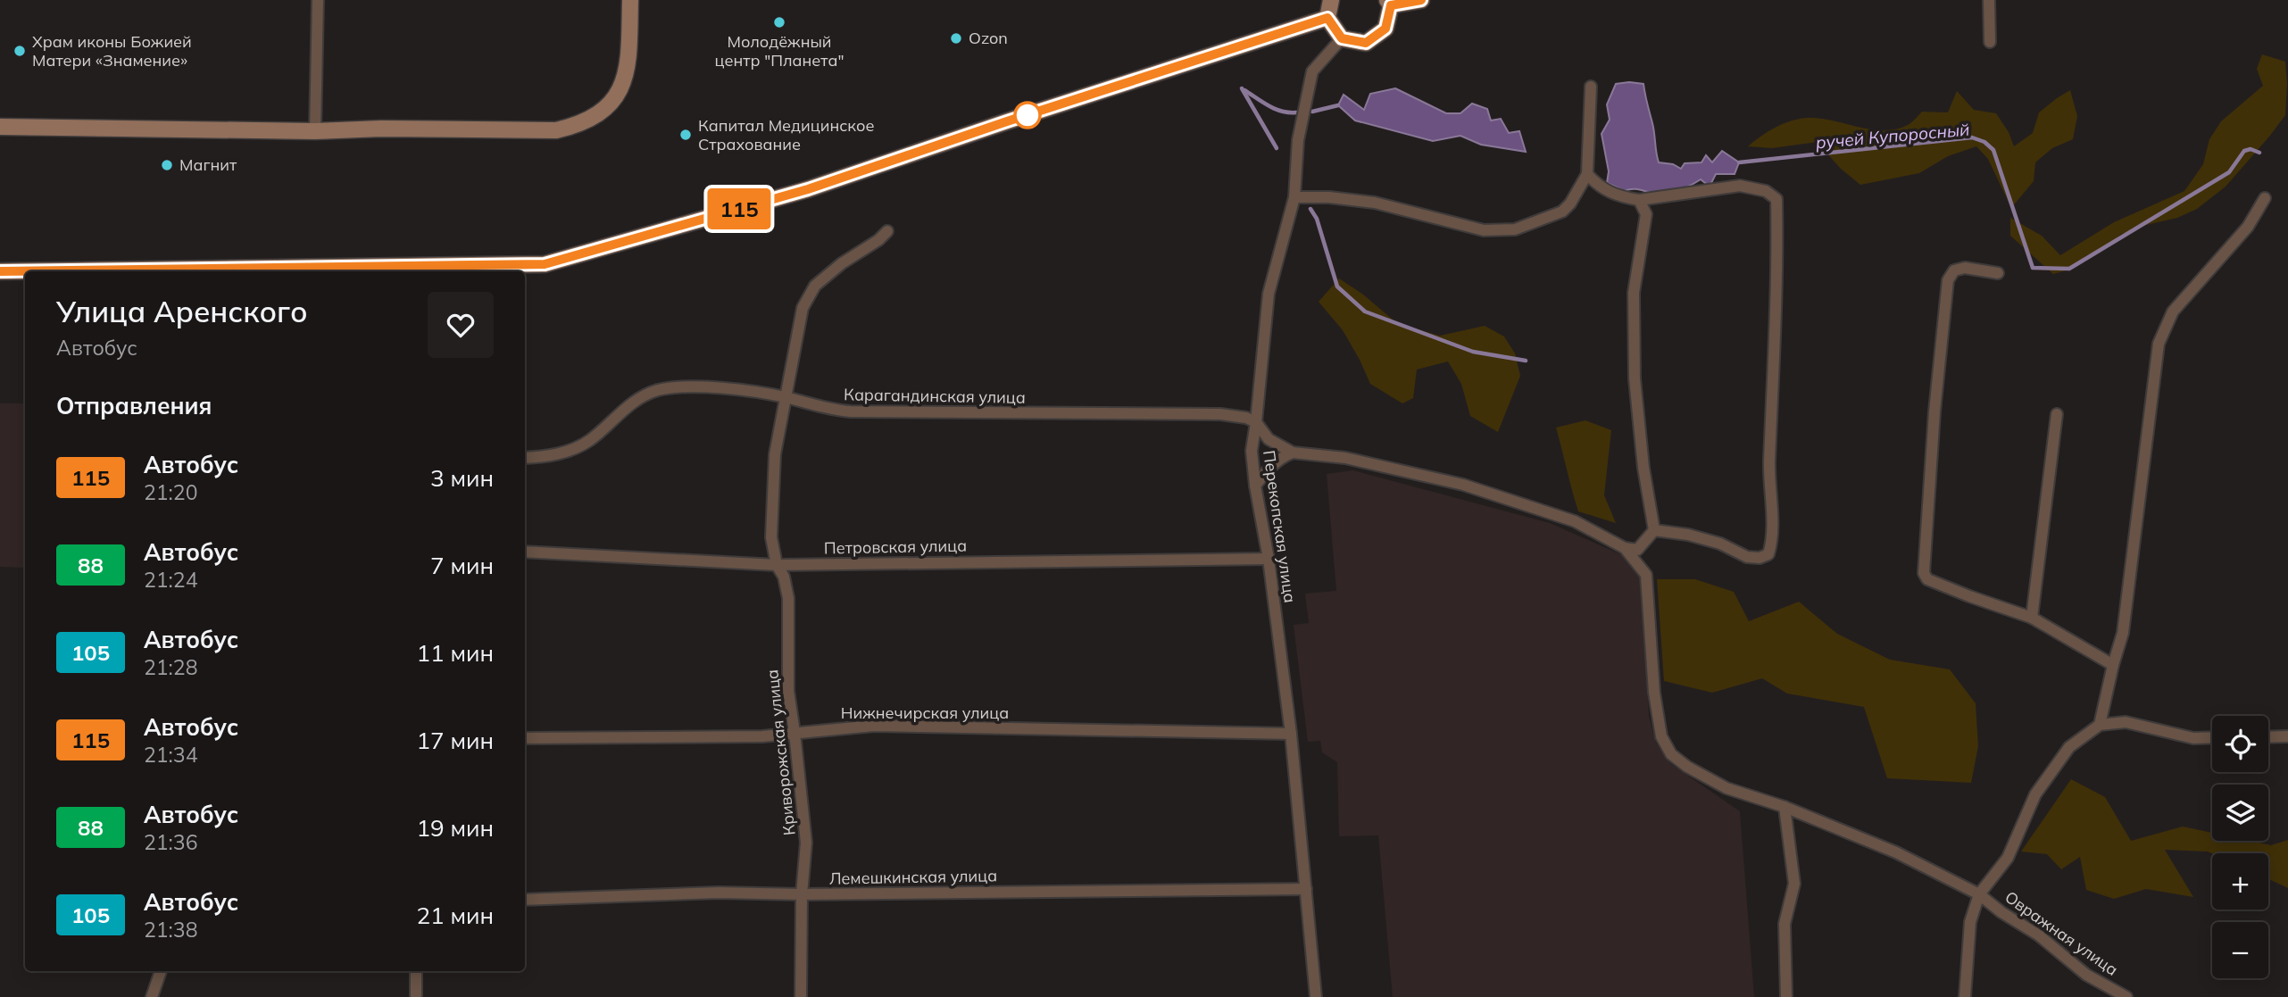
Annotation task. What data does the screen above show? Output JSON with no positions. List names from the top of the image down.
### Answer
{
  "streets": {
    "street": [
      "Карагандинская улица",
      "Перекопская улица",
      "Петровская улица",
      "Нижнечирская улица",
      "Криворожская улица",
      "Лемешкинская улица",
      "Овражная улица"
    ]
  },
  "crossings": [
    ["Карагандинская улица", "Перекопская улица"],
    ["Карагандинская улица", "Криворожская улица"],
    ["Перекопская улица", "Петровская улица"],
    ["Перекопская улица", "Нижнечирская улица"],
    ["Перекопская улица", "Лемешкинская улица"],
    ["Петровская улица", "Криворожская улица"],
    ["Нижнечирская улица", "Криворожская улица"],
    ["Криворожская улица", "Лемешкинская улица"]
  ],
  "water": ["ручей Купоросный"],
  "places": [
    "Молодёжный центр \"Планета\"",
    "Ozon",
    "Храм иконы Божией Матери «Знамение»",
    "Капитал Медицинское Страхование",
    "Магнит"
  ],
  "lines": ["bus line 115"],
  "page": {
    "on_map": "115",
    "heading": [
      ["Улица Аренского", "Автобус"],
      "Отправления"
    ],
    "list": [
      {
        "mark": "115",
        "name": "Автобус",
        "note": "21:20",
        "value": "3 мин"
      },
      {
        "mark": "88",
        "name": "Автобус",
        "note": "21:24",
        "value": "7 мин"
      },
      {
        "mark": "105",
        "name": "Автобус",
        "note": "21:28",
        "value": "11 мин"
      },
      {
        "mark": "115",
        "name": "Автобус",
        "note": "21:34",
        "value": "17 мин"
      },
      {
        "mark": "88",
        "name": "Автобус",
        "note": "21:36",
        "value": "19 мин"
      },
      {
        "mark": "105",
        "name": "Автобус",
        "note": "21:38",
        "value": "21 мин"
      }
    ],
    "map_buttons": ["+", "−"]
  }
}
